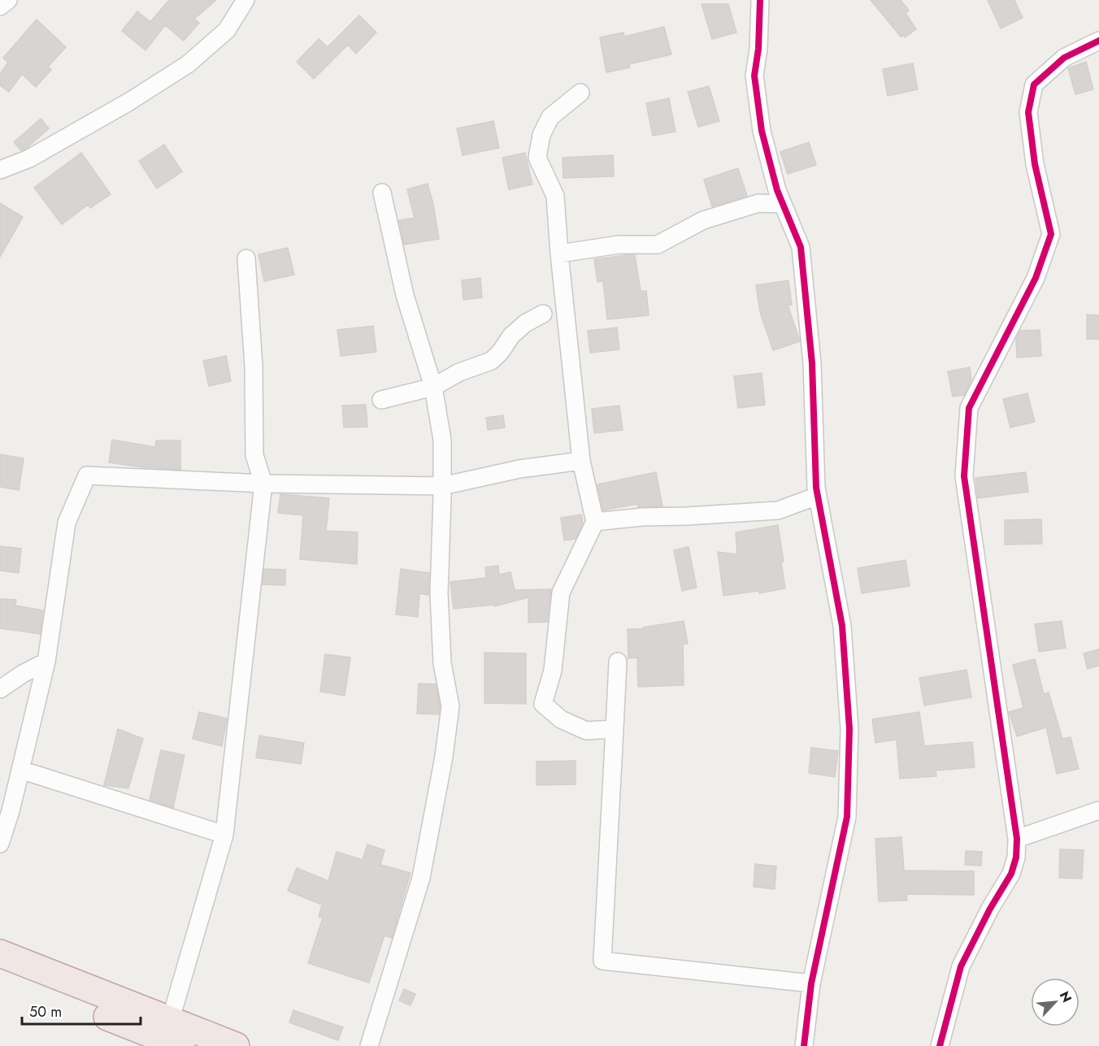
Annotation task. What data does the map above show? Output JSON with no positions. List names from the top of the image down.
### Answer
{
  "scale_bar": "50 m",
  "north": "top right"
}
